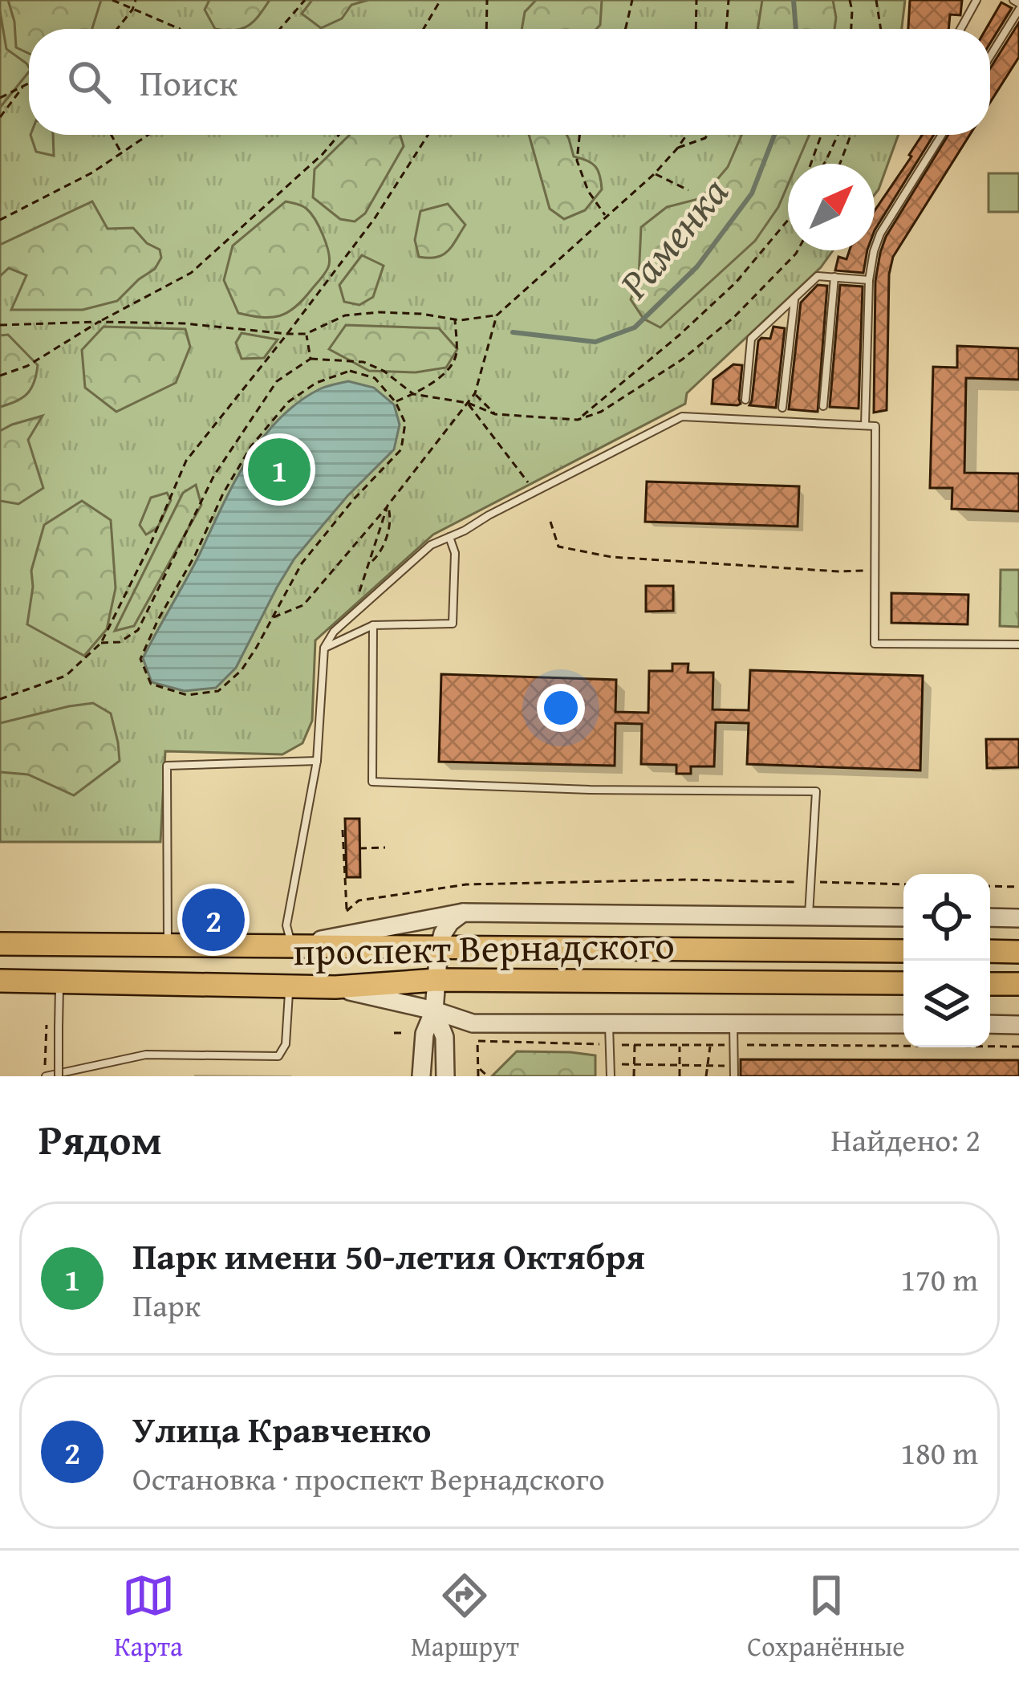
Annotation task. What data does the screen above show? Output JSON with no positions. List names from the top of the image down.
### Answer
{
  "streets": {
    "main road": ["проспект Вернадского"]
  },
  "water": ["Раменка"],
  "north": "top right",
  "page": {
    "search": "Поиск",
    "pins": ["1", "2"],
    "heading": ["Рядом", "Найдено: 2"],
    "list": [
      {
        "mark": "1",
        "name": "Парк имени 50-летия Октября",
        "note": "Парк",
        "value": "170 m"
      },
      {
        "mark": "2",
        "name": "Улица Кравченко",
        "note": "Остановка · проспект Вернадского",
        "value": "180 m"
      }
    ],
    "nav": ["Карта", "Маршрут", "Сохранённые"]
  }
}
